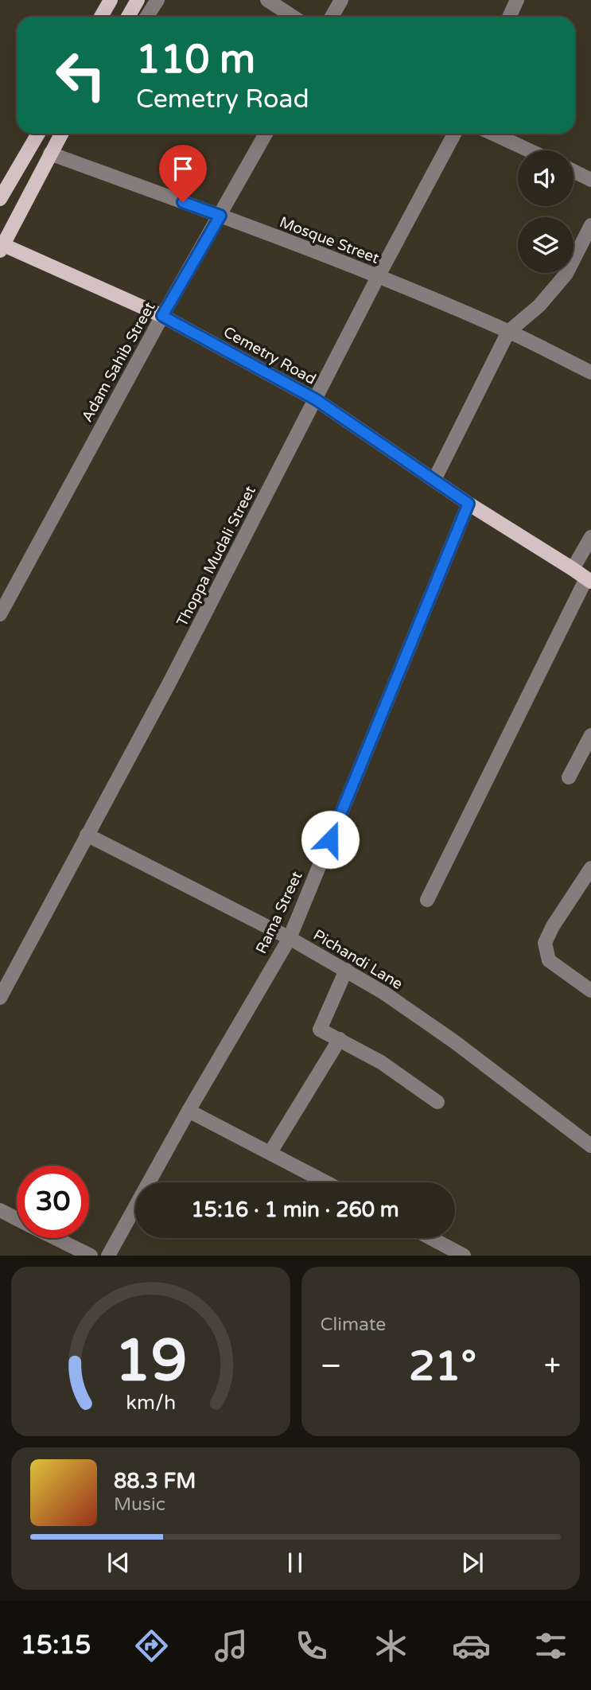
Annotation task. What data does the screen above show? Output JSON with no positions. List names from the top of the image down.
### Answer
{
  "streets": {
    "main road": ["Cemetry Road"],
    "street": [
      "Mosque Street",
      "Adam Sahib Street",
      "Thoppa Mudali Street",
      "Rama Street",
      "Pichandi Lane"
    ]
  },
  "crossings": [
    ["Mosque Street", "Adam Sahib Street"],
    ["Mosque Street", "Thoppa Mudali Street"],
    ["Cemetry Road", "Adam Sahib Street"],
    ["Cemetry Road", "Thoppa Mudali Street"],
    ["Cemetry Road", "Rama Street"],
    ["Thoppa Mudali Street", "Pichandi Lane"],
    ["Rama Street", "Pichandi Lane"]
  ],
  "page": {
    "turn": ["110 m", "Cemetry Road"],
    "limit": "30",
    "trip": "15:16 · 1 min · 260 m",
    "tile": "Climate",
    "heat": ["−", "21°", "+"],
    "song": ["88.3 FM", "Music"],
    "tabs": "15:15",
    "gauge": ["19", "km/h"]
  }
}
